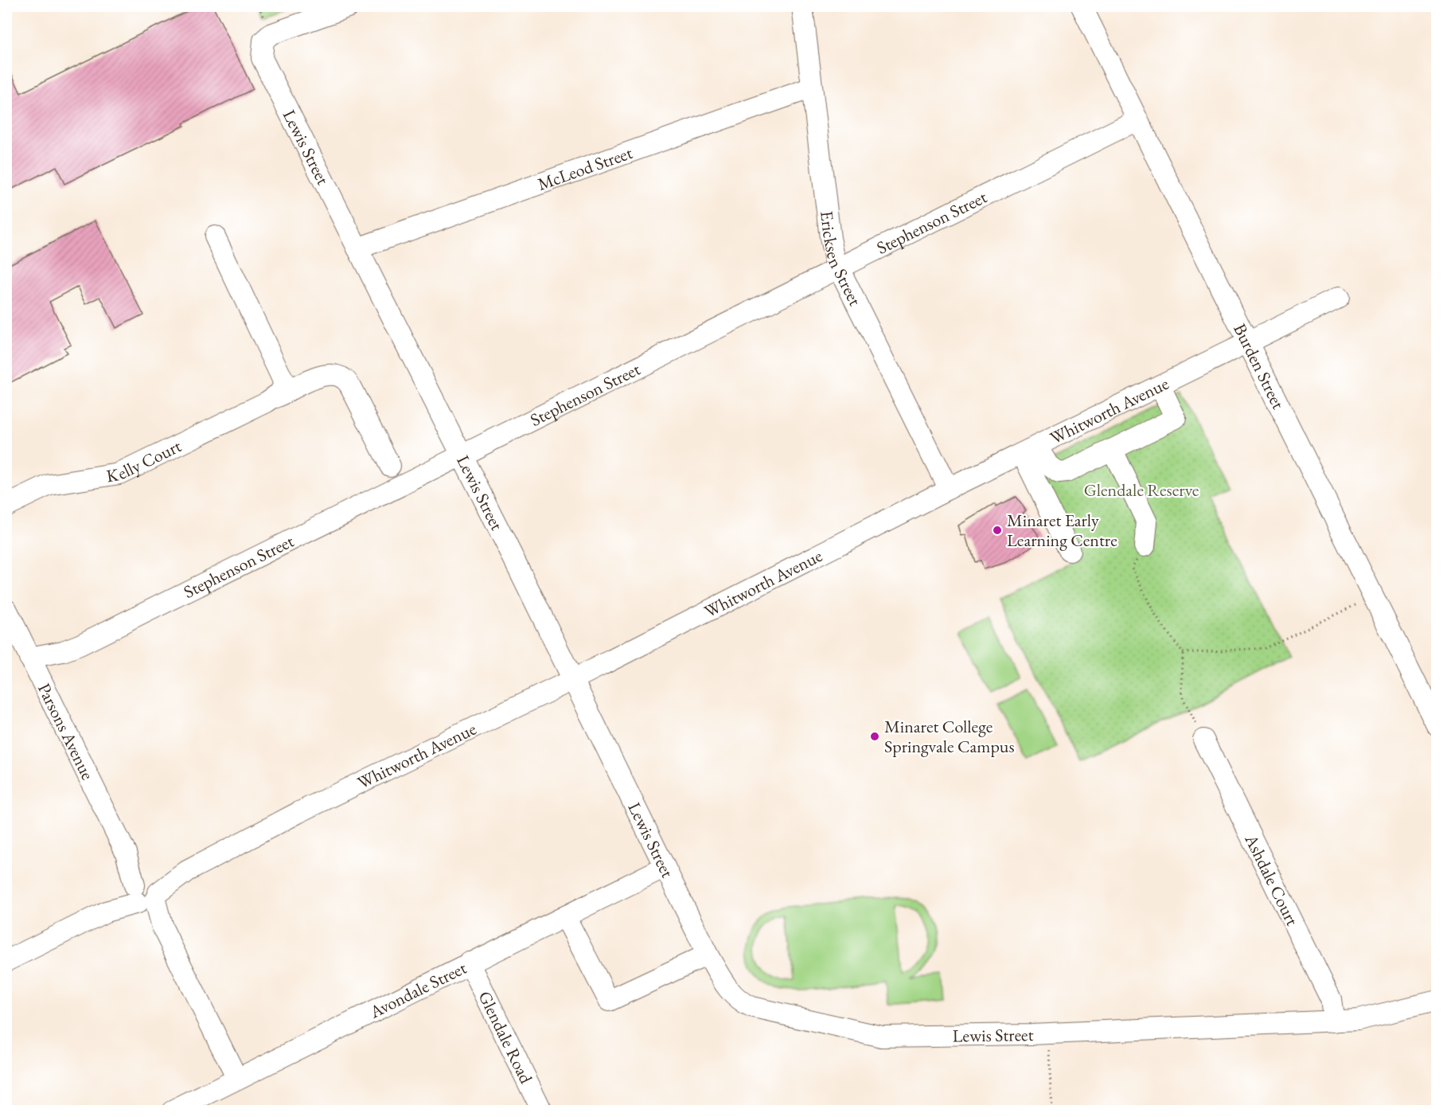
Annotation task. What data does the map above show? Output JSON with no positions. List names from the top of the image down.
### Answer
{
  "streets": {
    "street": [
      "Lewis Street",
      "McLeod Street",
      "Stephenson Street",
      "Ericksen Street",
      "Burden Street",
      "Whitworth Avenue",
      "Kelly Court",
      "Parsons Avenue",
      "Ashdale Court",
      "Avondale Street",
      "Glendale Road"
    ]
  },
  "crossings": [
    ["Lewis Street", "McLeod Street"],
    ["Lewis Street", "Stephenson Street"],
    ["Lewis Street", "Whitworth Avenue"],
    ["Lewis Street", "Ashdale Court"],
    ["Lewis Street", "Avondale Street"],
    ["McLeod Street", "Ericksen Street"],
    ["Stephenson Street", "Ericksen Street"],
    ["Stephenson Street", "Burden Street"],
    ["Stephenson Street", "Parsons Avenue"],
    ["Ericksen Street", "Whitworth Avenue"],
    ["Burden Street", "Whitworth Avenue"],
    ["Whitworth Avenue", "Parsons Avenue"],
    ["Parsons Avenue", "Avondale Street"],
    ["Avondale Street", "Glendale Road"]
  ],
  "parks": ["Glendale Reserve"],
  "places": ["Minaret Early Learning Centre", "Minaret College Springvale Campus"]
}
